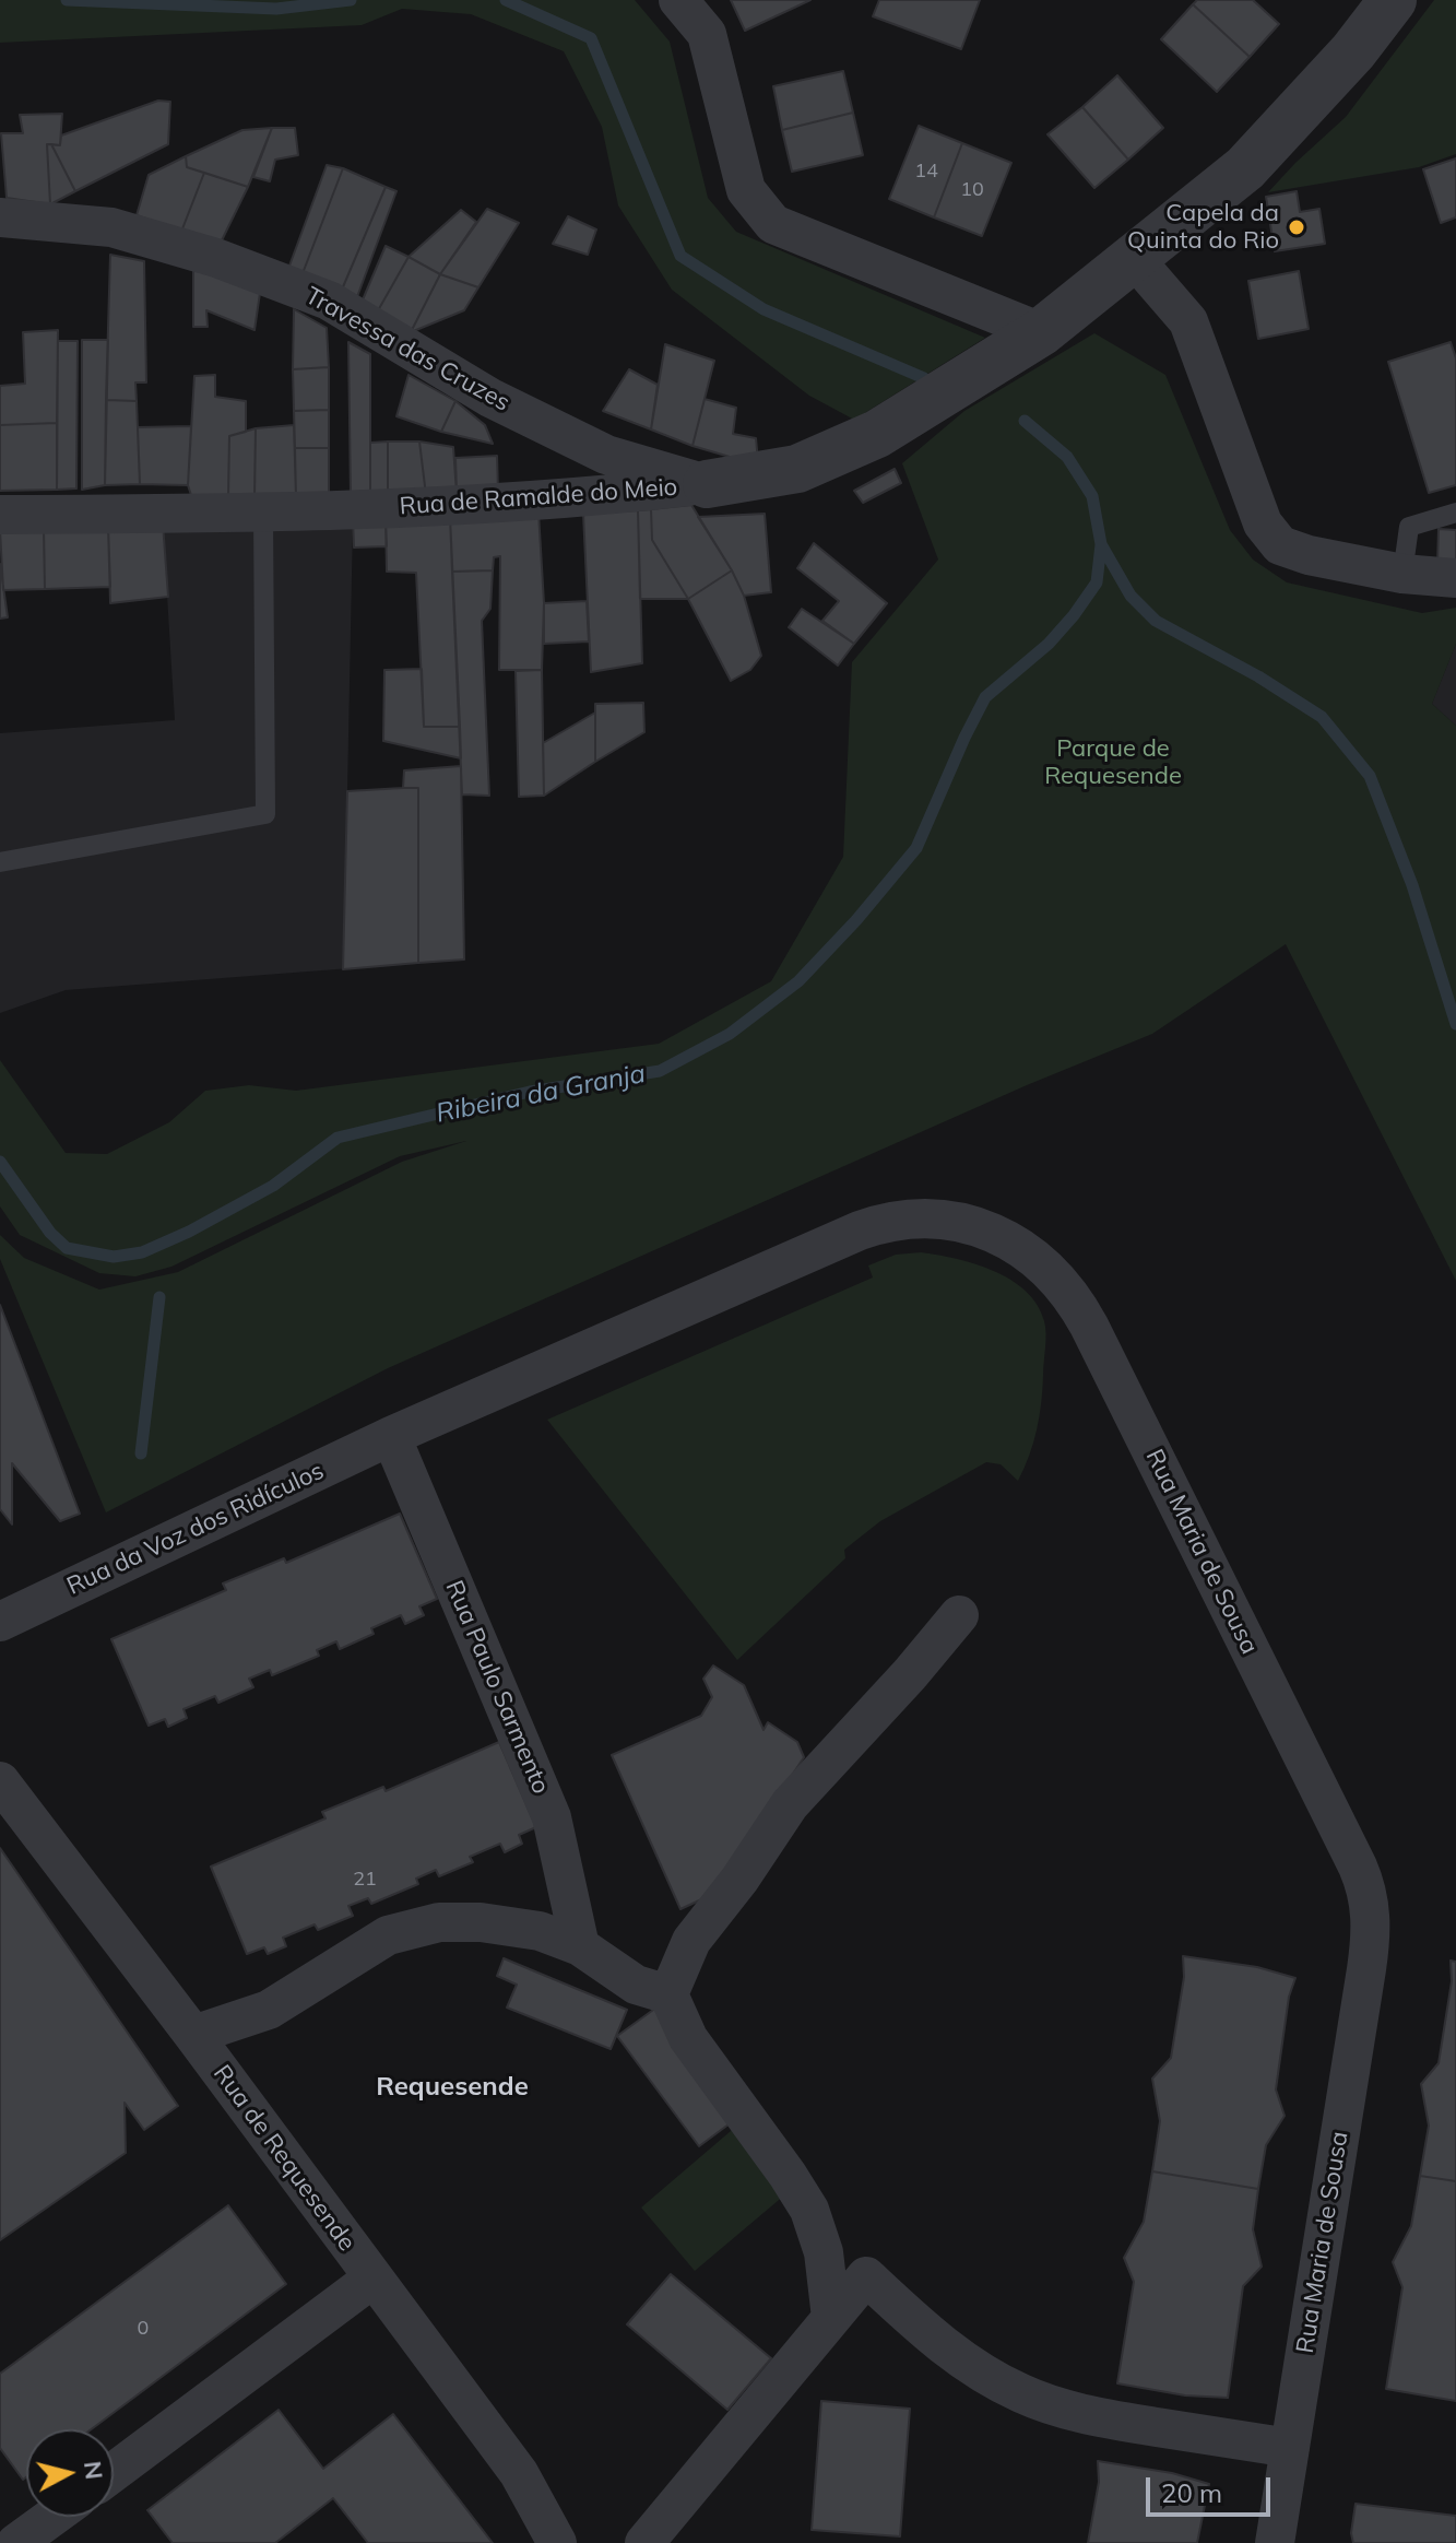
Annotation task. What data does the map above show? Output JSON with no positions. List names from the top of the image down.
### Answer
{
  "streets": {
    "street": [
      "Travessa das Cruzes",
      "Rua de Ramalde do Meio",
      "Rua da Voz dos Ridículos",
      "Rua Maria de Sousa",
      "Rua Paulo Sarmento",
      "Rua de Requesende"
    ]
  },
  "crossings": [
    ["Travessa das Cruzes", "Rua de Ramalde do Meio"],
    ["Rua da Voz dos Ridículos", "Rua Maria de Sousa"],
    ["Rua da Voz dos Ridículos", "Rua Paulo Sarmento"],
    ["Rua Maria de Sousa", "Rua Paulo Sarmento"]
  ],
  "districts": ["Requesende"],
  "water": ["Ribeira da Granja"],
  "parks": ["Parque de Requesende"],
  "places": ["Capela da Quinta do Rio"],
  "house_numbers": [
    "14",
    "10",
    "21",
    "0"
  ],
  "scale_bar": "20 m",
  "north": "right"
}
